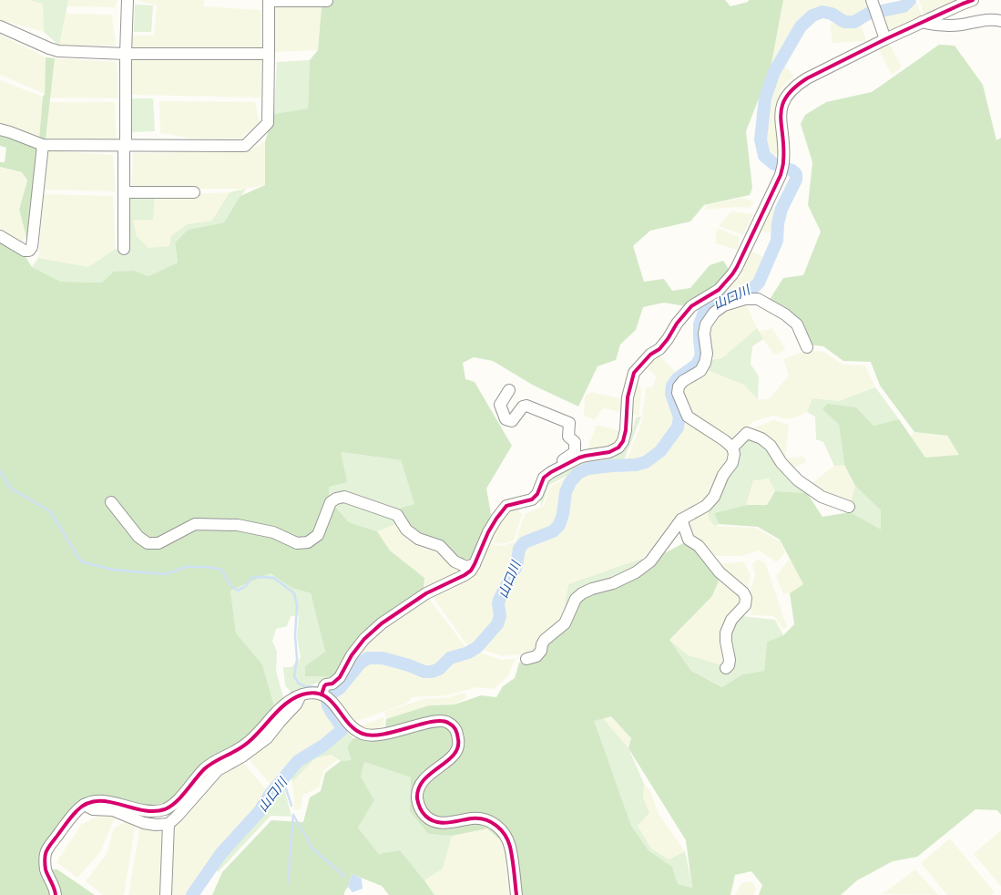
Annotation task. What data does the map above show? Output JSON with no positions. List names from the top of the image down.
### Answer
{
  "water": ["山口川"]
}
